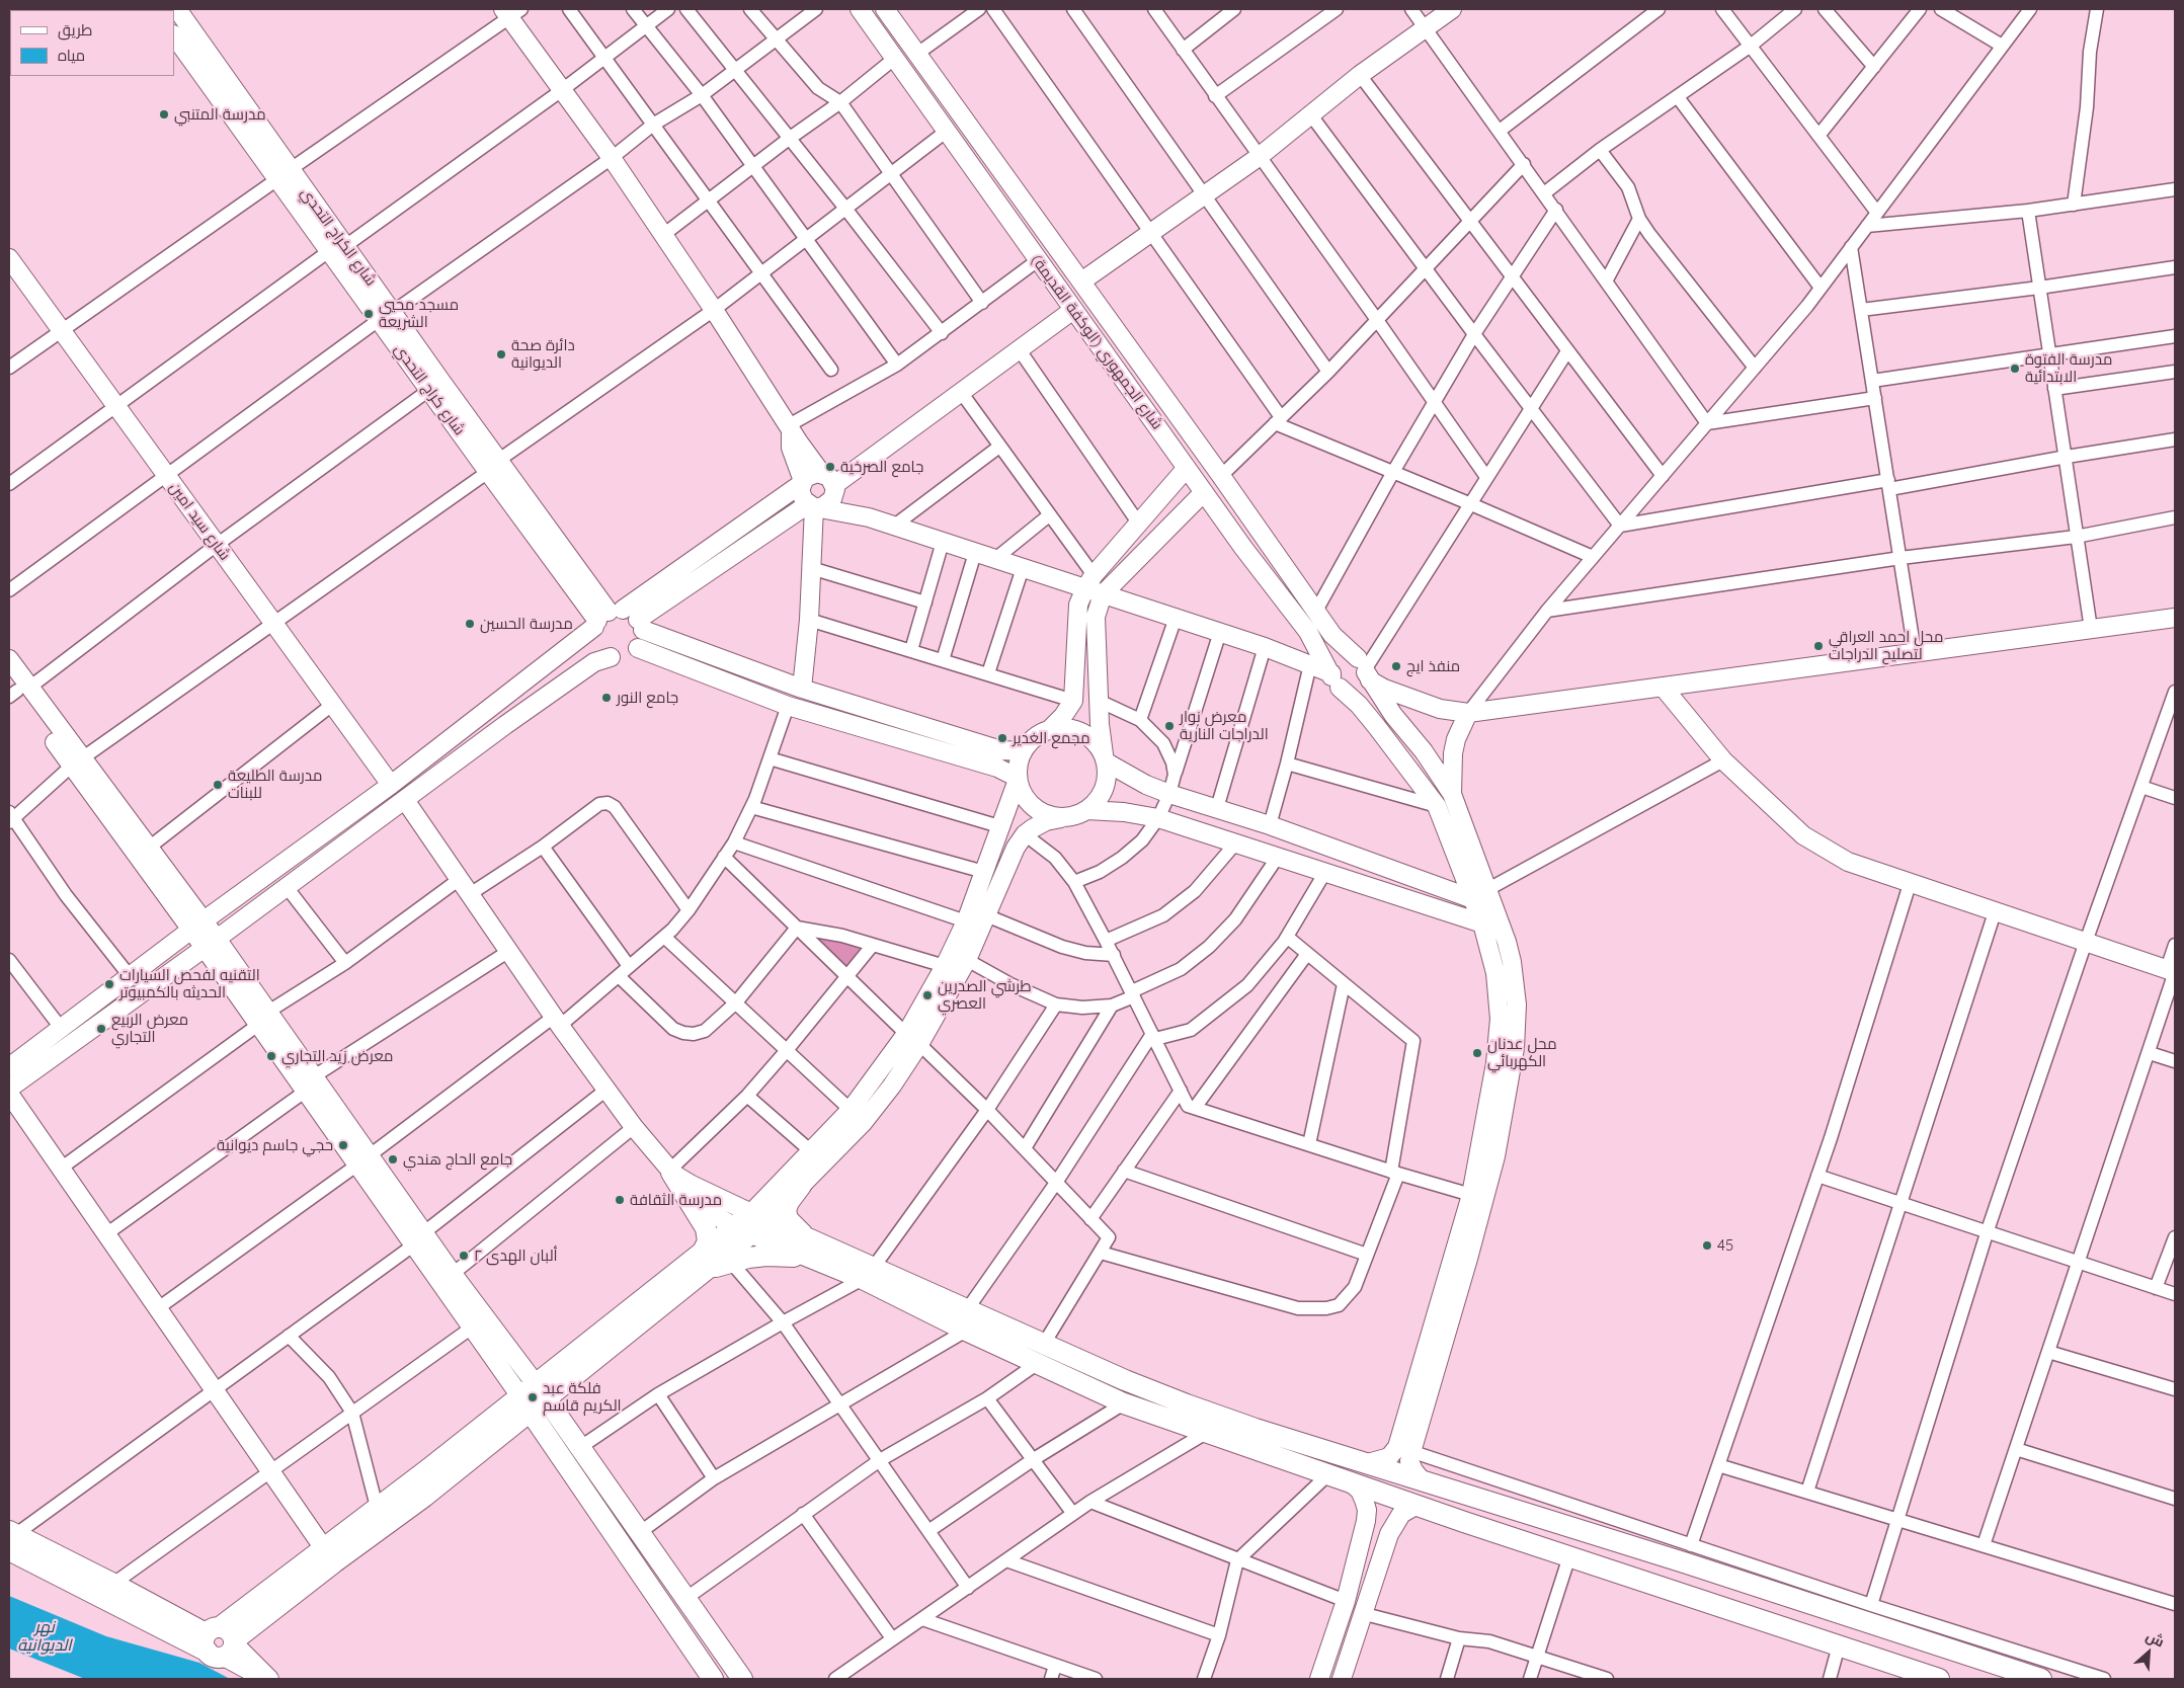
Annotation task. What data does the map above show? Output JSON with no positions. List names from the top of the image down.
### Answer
{
  "streets": {
    "street": ["شارع الجمهوري (الوكفة القديمة)", "شارع كراج التحدي", "شارع سيد امين"]
  },
  "water": ["نهر الديوانية"],
  "places": [
    "مدرسة المتنبي",
    "مسجد محيي الشريعة",
    "دائرة صحة الديوانية",
    "مدرسة الفتوة الابتدائية",
    "جامع الصرخية",
    "مدرسة الحسين",
    "محل احمد العراقي لتصليح الدراجات",
    "منفذ ايج",
    "جامع النور",
    "معرض نوار الدراجات النارية",
    "مجمع الغدير",
    "مدرسة الطليعة للبنات",
    "التقنيه لفحص السيارات الحديثه بالكمبيوتر",
    "طرشي الصدرين العصري",
    "معرض الربيع التجاري",
    "محل عدنان الكهربائي",
    "معرض زيد التجاري",
    "حجي جاسم ديوانية",
    "جامع الحاج هندي",
    "مدرسة الثقافة",
    "45",
    "ألبان الهدى ٢",
    "فلكة عبد الكريم قاسم"
  ],
  "legend": ["طريق", "مياه"],
  "north": "top right"
}
